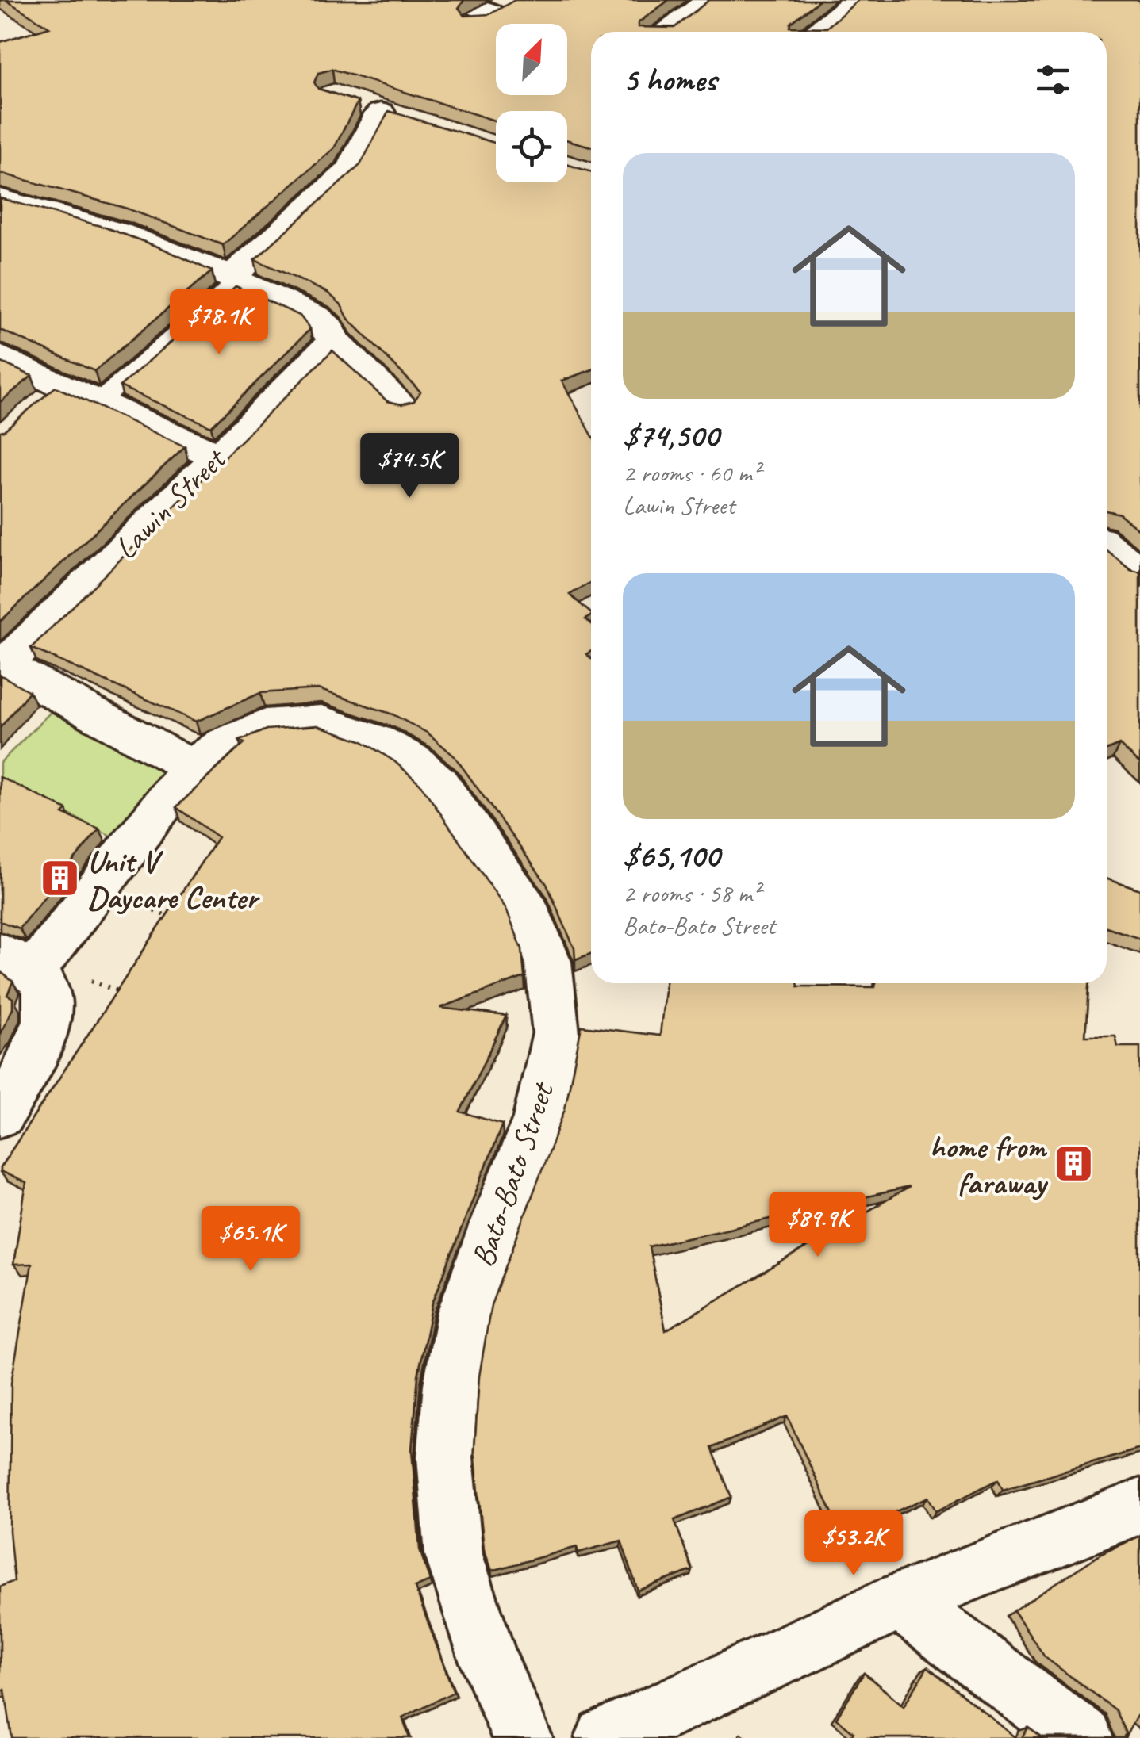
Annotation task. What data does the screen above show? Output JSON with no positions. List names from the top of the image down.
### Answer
{
  "streets": {
    "street": ["Lawin Street", "Bato-Bato Street"]
  },
  "places": {
    "building": ["Unit V Daycare Center", "home from faraway"]
  },
  "north": "top right",
  "page": {
    "heading": "5 homes",
    "list": [
      {
        "name": "$74,500",
        "note": "2 rooms · 60 m² · Lawin Street"
      },
      {
        "name": "$65,100",
        "note": "2 rooms · 58 m² · Bato-Bato Street"
      }
    ],
    "price": [
      "$78.1K",
      "$74.5K",
      "$89.9K",
      "$65.1K",
      "$53.2K"
    ]
  }
}
